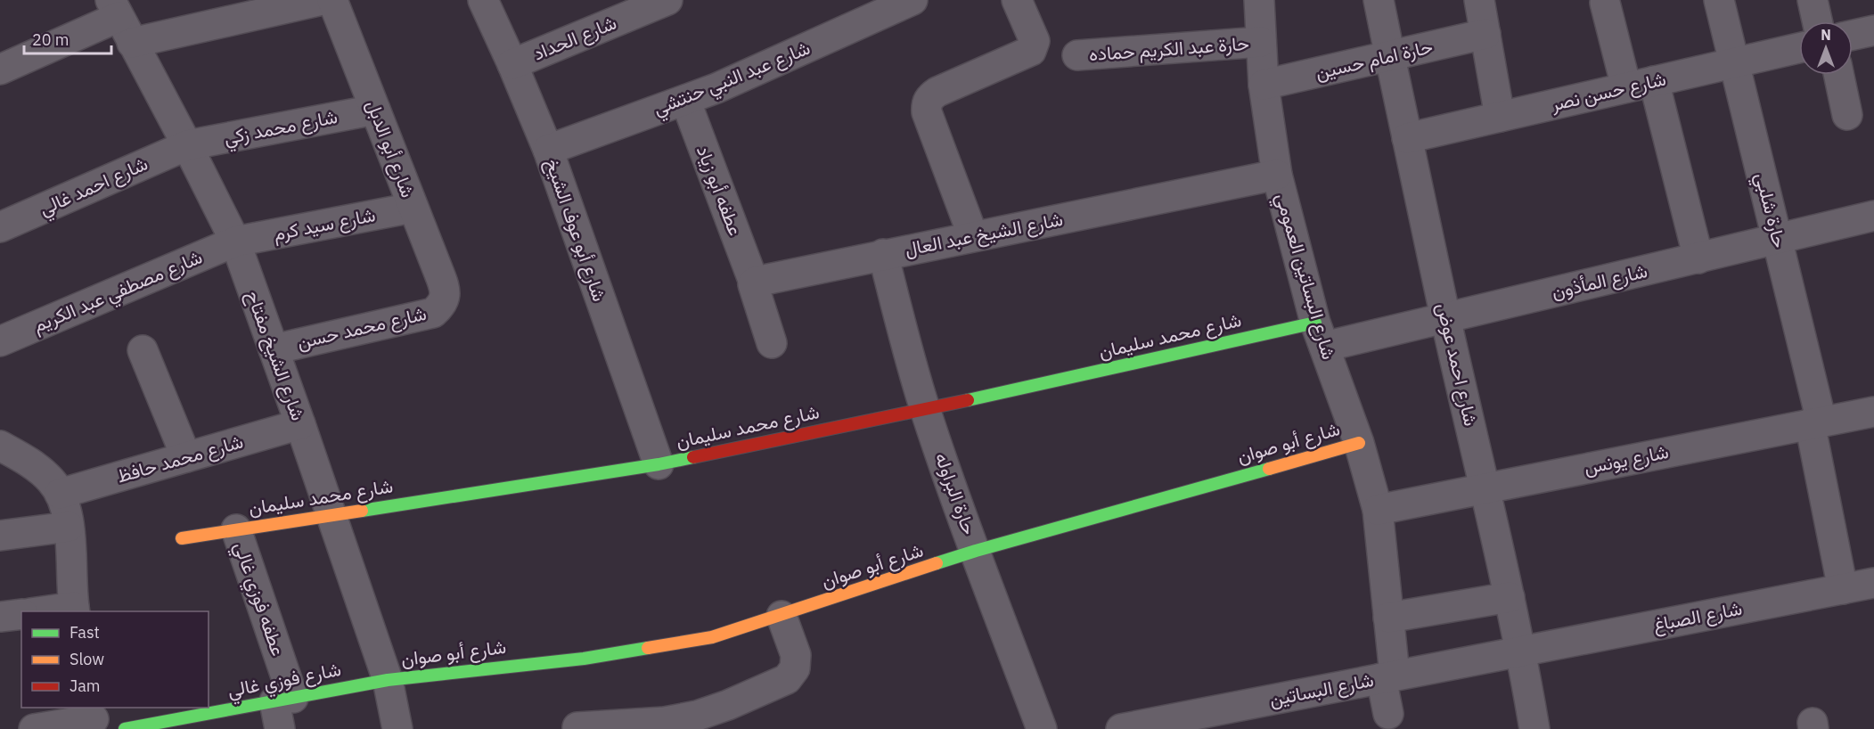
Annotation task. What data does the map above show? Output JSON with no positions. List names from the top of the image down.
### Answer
{
  "streets": {
    "street": [
      "شارع الحداد",
      "حارة عبد الكريم حماده",
      "حارة امام حسين",
      "شارع عبد النبي حنتشي",
      "شارع حسن نصر",
      "شارع محمد زكي",
      "شارع أبو الدبل",
      "شارع احمد غالي",
      "عطفه أبو زياد",
      "حارة شلبي",
      "شارع سيد كرم",
      "شارع أبو عوف الشيخ",
      "شارع الشيخ عبد العال",
      "شارع البساتين العمومي",
      "شارع المأذون",
      "شارع مصطفي عبد الكريم",
      "شارع محمد حسن",
      "شارع محمد سليمان",
      "شارع الشيخ مفتاح",
      "شارع احمد عوض",
      "شارع أبو صوان",
      "شارع محمد حافظ",
      "شارع يونس",
      "حارة البراوله",
      "عطفه فوزي غالي",
      "شارع الصباغ",
      "شارع فوزي غالي",
      "شارع البساتين"
    ]
  },
  "crossings": [
    ["شارع الحداد", "شارع أبو عوف الشيخ"],
    ["حارة عبد الكريم حماده", "شارع البساتين العمومي"],
    ["حارة امام حسين", "شارع البساتين العمومي"],
    ["حارة امام حسين", "شارع احمد عوض"],
    ["شارع عبد النبي حنتشي", "عطفه أبو زياد"],
    ["شارع عبد النبي حنتشي", "شارع أبو عوف الشيخ"],
    ["شارع حسن نصر", "حارة شلبي"],
    ["شارع حسن نصر", "شارع احمد عوض"],
    ["شارع محمد زكي", "شارع أبو الدبل"],
    ["شارع محمد زكي", "شارع احمد غالي"],
    ["شارع محمد زكي", "شارع الشيخ مفتاح"],
    ["شارع أبو الدبل", "شارع سيد كرم"],
    ["شارع أبو الدبل", "شارع محمد حسن"],
    ["شارع احمد غالي", "شارع الشيخ مفتاح"],
    ["عطفه أبو زياد", "شارع الشيخ عبد العال"],
    ["حارة شلبي", "شارع المأذون"],
    ["حارة شلبي", "شارع يونس"],
    ["حارة شلبي", "شارع الصباغ"],
    ["شارع سيد كرم", "شارع مصطفي عبد الكريم"],
    ["شارع سيد كرم", "شارع الشيخ مفتاح"],
    ["شارع أبو عوف الشيخ", "شارع محمد سليمان"],
    ["شارع الشيخ عبد العال", "شارع البساتين العمومي"],
    ["شارع الشيخ عبد العال", "حارة البراوله"],
    ["شارع البساتين العمومي", "شارع المأذون"],
    ["شارع البساتين العمومي", "شارع محمد سليمان"],
    ["شارع البساتين العمومي", "شارع أبو صوان"],
    ["شارع البساتين العمومي", "شارع يونس"],
    ["شارع البساتين العمومي", "شارع البساتين"],
    ["شارع المأذون", "شارع محمد سليمان"],
    ["شارع المأذون", "شارع احمد عوض"],
    ["شارع مصطفي عبد الكريم", "شارع الشيخ مفتاح"],
    ["شارع محمد حسن", "شارع الشيخ مفتاح"],
    ["شارع محمد سليمان", "شارع الشيخ مفتاح"],
    ["شارع محمد سليمان", "حارة البراوله"],
    ["شارع محمد سليمان", "عطفه فوزي غالي"],
    ["شارع الشيخ مفتاح", "شارع أبو صوان"],
    ["شارع الشيخ مفتاح", "شارع محمد حافظ"],
    ["شارع الشيخ مفتاح", "شارع فوزي غالي"],
    ["شارع احمد عوض", "شارع يونس"],
    ["شارع احمد عوض", "شارع الصباغ"],
    ["شارع احمد عوض", "شارع البساتين"],
    ["شارع أبو صوان", "حارة البراوله"],
    ["شارع أبو صوان", "شارع فوزي غالي"],
    ["عطفه فوزي غالي", "شارع فوزي غالي"],
    ["شارع الصباغ", "شارع البساتين"]
  ],
  "legend": ["Fast", "Slow", "Jam"],
  "scale_bar": "20 m",
  "north": "top"
}
